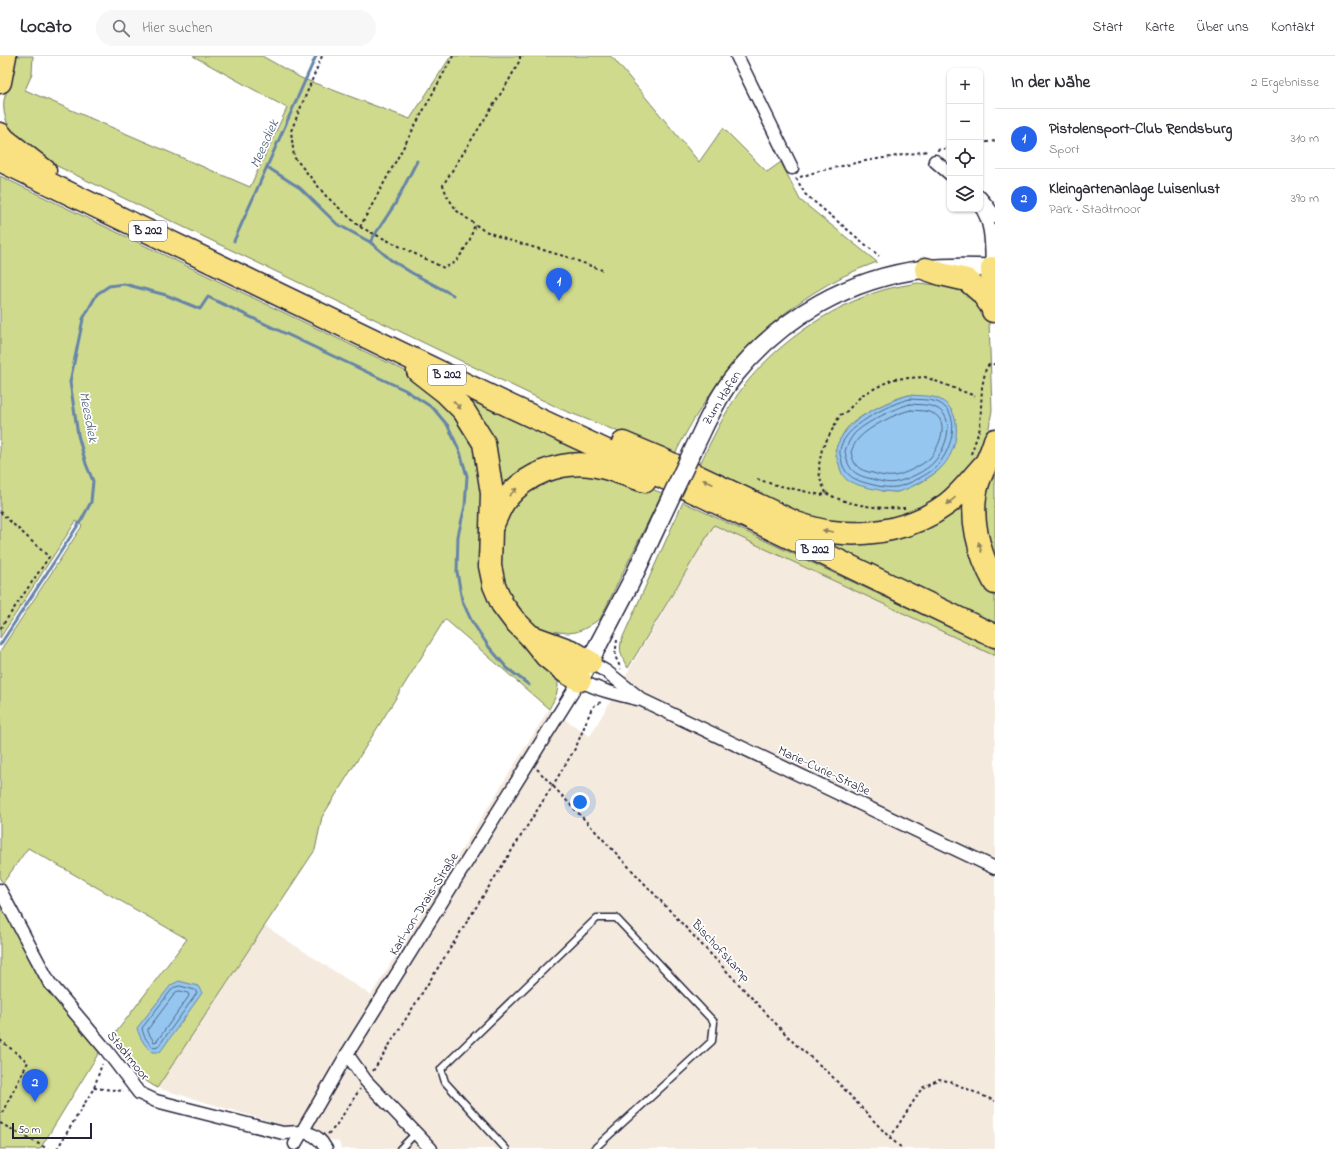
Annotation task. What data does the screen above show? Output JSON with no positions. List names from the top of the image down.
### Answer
{
  "streets": {
    "highway": ["B 202"],
    "main road": ["Zum Hafen"],
    "street": ["Marie-Curie-Straße", "Karl-von-Drais-Straße", "Stadtmoor"],
    "path": ["Bischofskamp"]
  },
  "crossings": [
    ["Zum Hafen", "Marie-Curie-Straße"],
    ["Zum Hafen", "Karl-von-Drais-Straße"],
    ["Marie-Curie-Straße", "Karl-von-Drais-Straße"],
    ["Karl-von-Drais-Straße", "Bischofskamp"],
    ["Karl-von-Drais-Straße", "Stadtmoor"]
  ],
  "water": ["Meesdiek"],
  "scale_bar": "50 m",
  "page": {
    "header": "Locato",
    "search": "Hier suchen",
    "nav": [
      "Start",
      "Karte",
      "Über uns",
      "Kontakt"
    ],
    "heading": ["In der Nähe", "2 Ergebnisse"],
    "map_buttons": ["+", "−"],
    "list": [
      {
        "mark": "1",
        "name": "Pistolensport-Club Rendsburg",
        "note": "Sport",
        "value": "310 m"
      },
      {
        "mark": "2",
        "name": "Kleingartenanlage Luisenlust",
        "note": "Park · Stadtmoor",
        "value": "390 m"
      }
    ],
    "pins": ["1", "2"],
    "scale": "50 m"
  }
}
